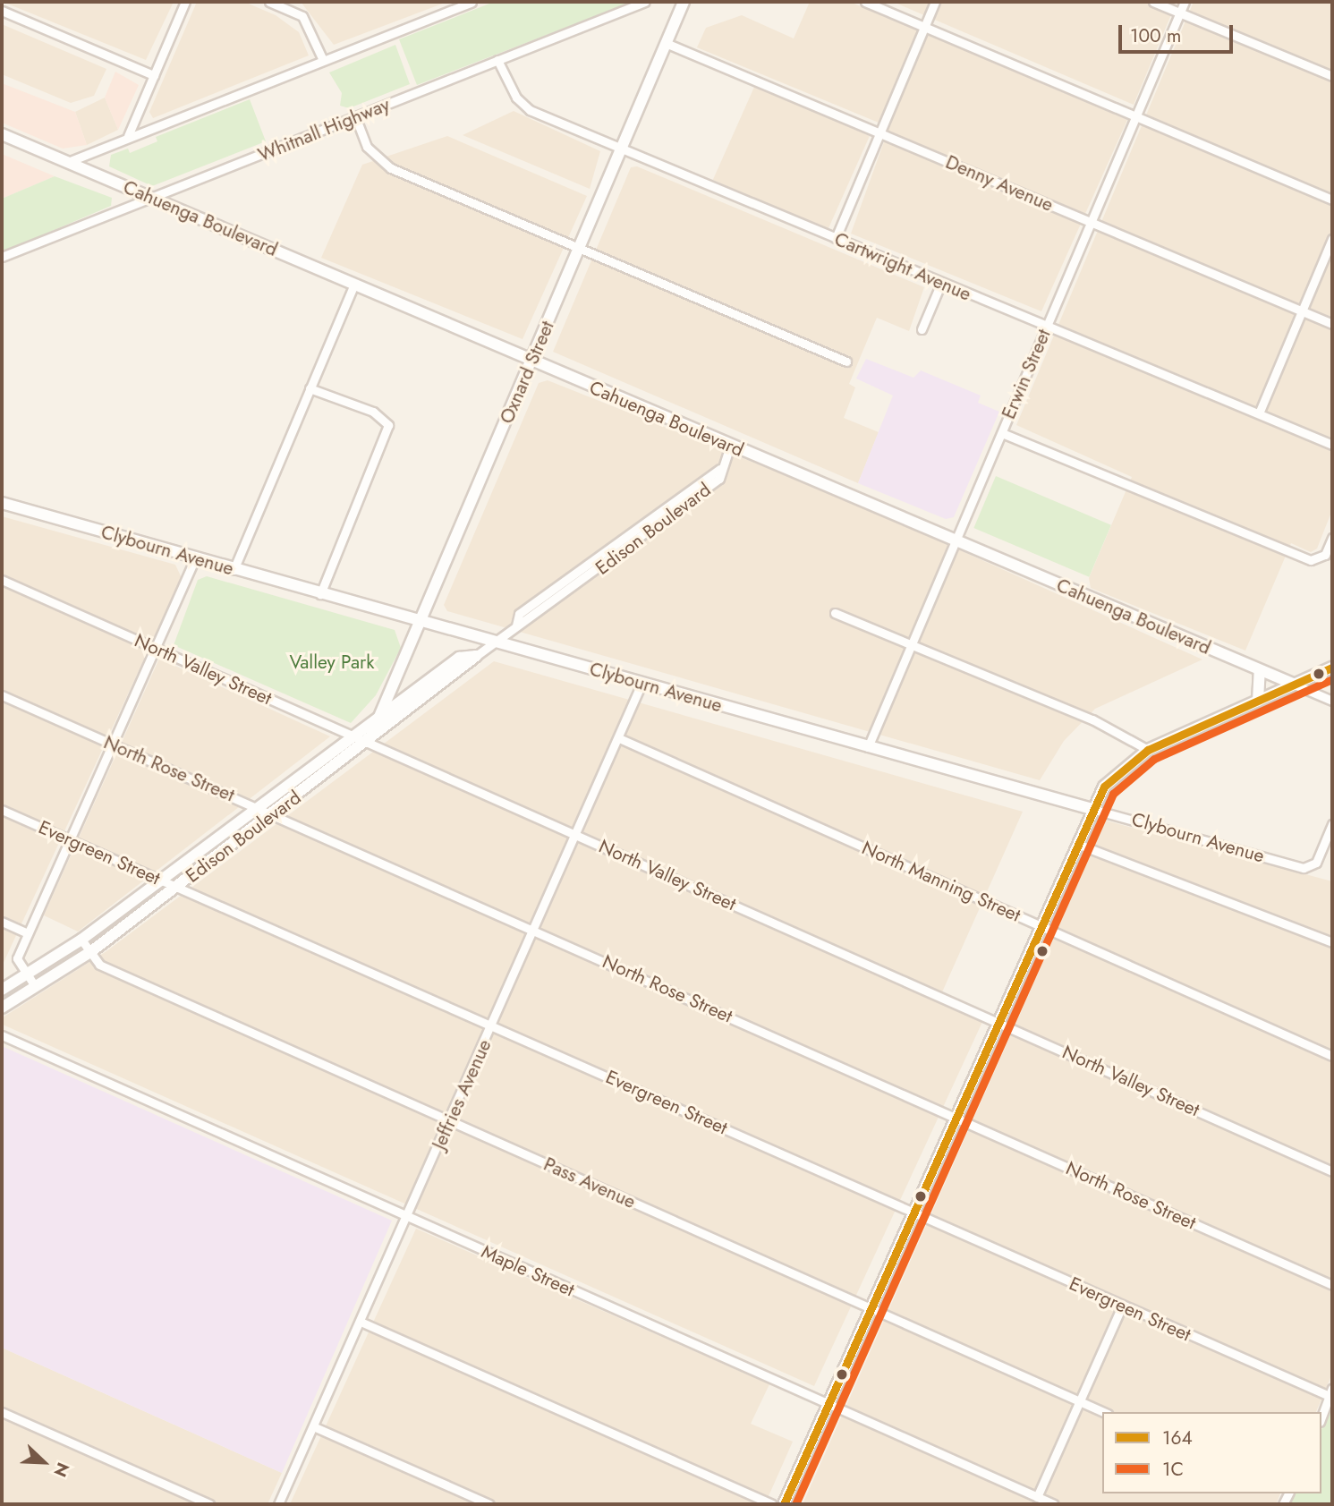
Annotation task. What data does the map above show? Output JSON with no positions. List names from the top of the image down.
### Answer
{
  "streets": {
    "main road": [
      "Cahuenga Boulevard",
      "Oxnard Street",
      "Edison Boulevard",
      "Clybourn Avenue"
    ],
    "street": [
      "Whitnall Highway",
      "Denny Avenue",
      "Cartwright Avenue",
      "Erwin Street",
      "North Valley Street",
      "North Rose Street",
      "Evergreen Street",
      "North Manning Street",
      "Jeffries Avenue",
      "Pass Avenue",
      "Maple Street"
    ]
  },
  "crossings": [
    ["Whitnall Highway", "Cahuenga Boulevard"],
    ["Whitnall Highway", "Cartwright Avenue"],
    ["Denny Avenue", "Oxnard Street"],
    ["Denny Avenue", "Erwin Street"],
    ["Cahuenga Boulevard", "Oxnard Street"],
    ["Cahuenga Boulevard", "Erwin Street"],
    ["Cahuenga Boulevard", "Edison Boulevard"],
    ["Cartwright Avenue", "Oxnard Street"],
    ["Cartwright Avenue", "Erwin Street"],
    ["Oxnard Street", "Edison Boulevard"],
    ["Oxnard Street", "Clybourn Avenue"],
    ["Oxnard Street", "North Valley Street"],
    ["Erwin Street", "Clybourn Avenue"],
    ["Edison Boulevard", "Clybourn Avenue"],
    ["Edison Boulevard", "North Valley Street"],
    ["Edison Boulevard", "North Rose Street"],
    ["Edison Boulevard", "Evergreen Street"],
    ["Edison Boulevard", "Pass Avenue"],
    ["Clybourn Avenue", "Jeffries Avenue"],
    ["North Valley Street", "Jeffries Avenue"],
    ["North Rose Street", "Jeffries Avenue"],
    ["Evergreen Street", "Jeffries Avenue"],
    ["North Manning Street", "Jeffries Avenue"],
    ["Jeffries Avenue", "Pass Avenue"],
    ["Jeffries Avenue", "Maple Street"]
  ],
  "parks": ["Valley Park"],
  "lines": ["transit line 164", "transit line 1C"],
  "legend": ["164", "1C"],
  "scale_bar": "100 m",
  "north": "bottom right"
}
